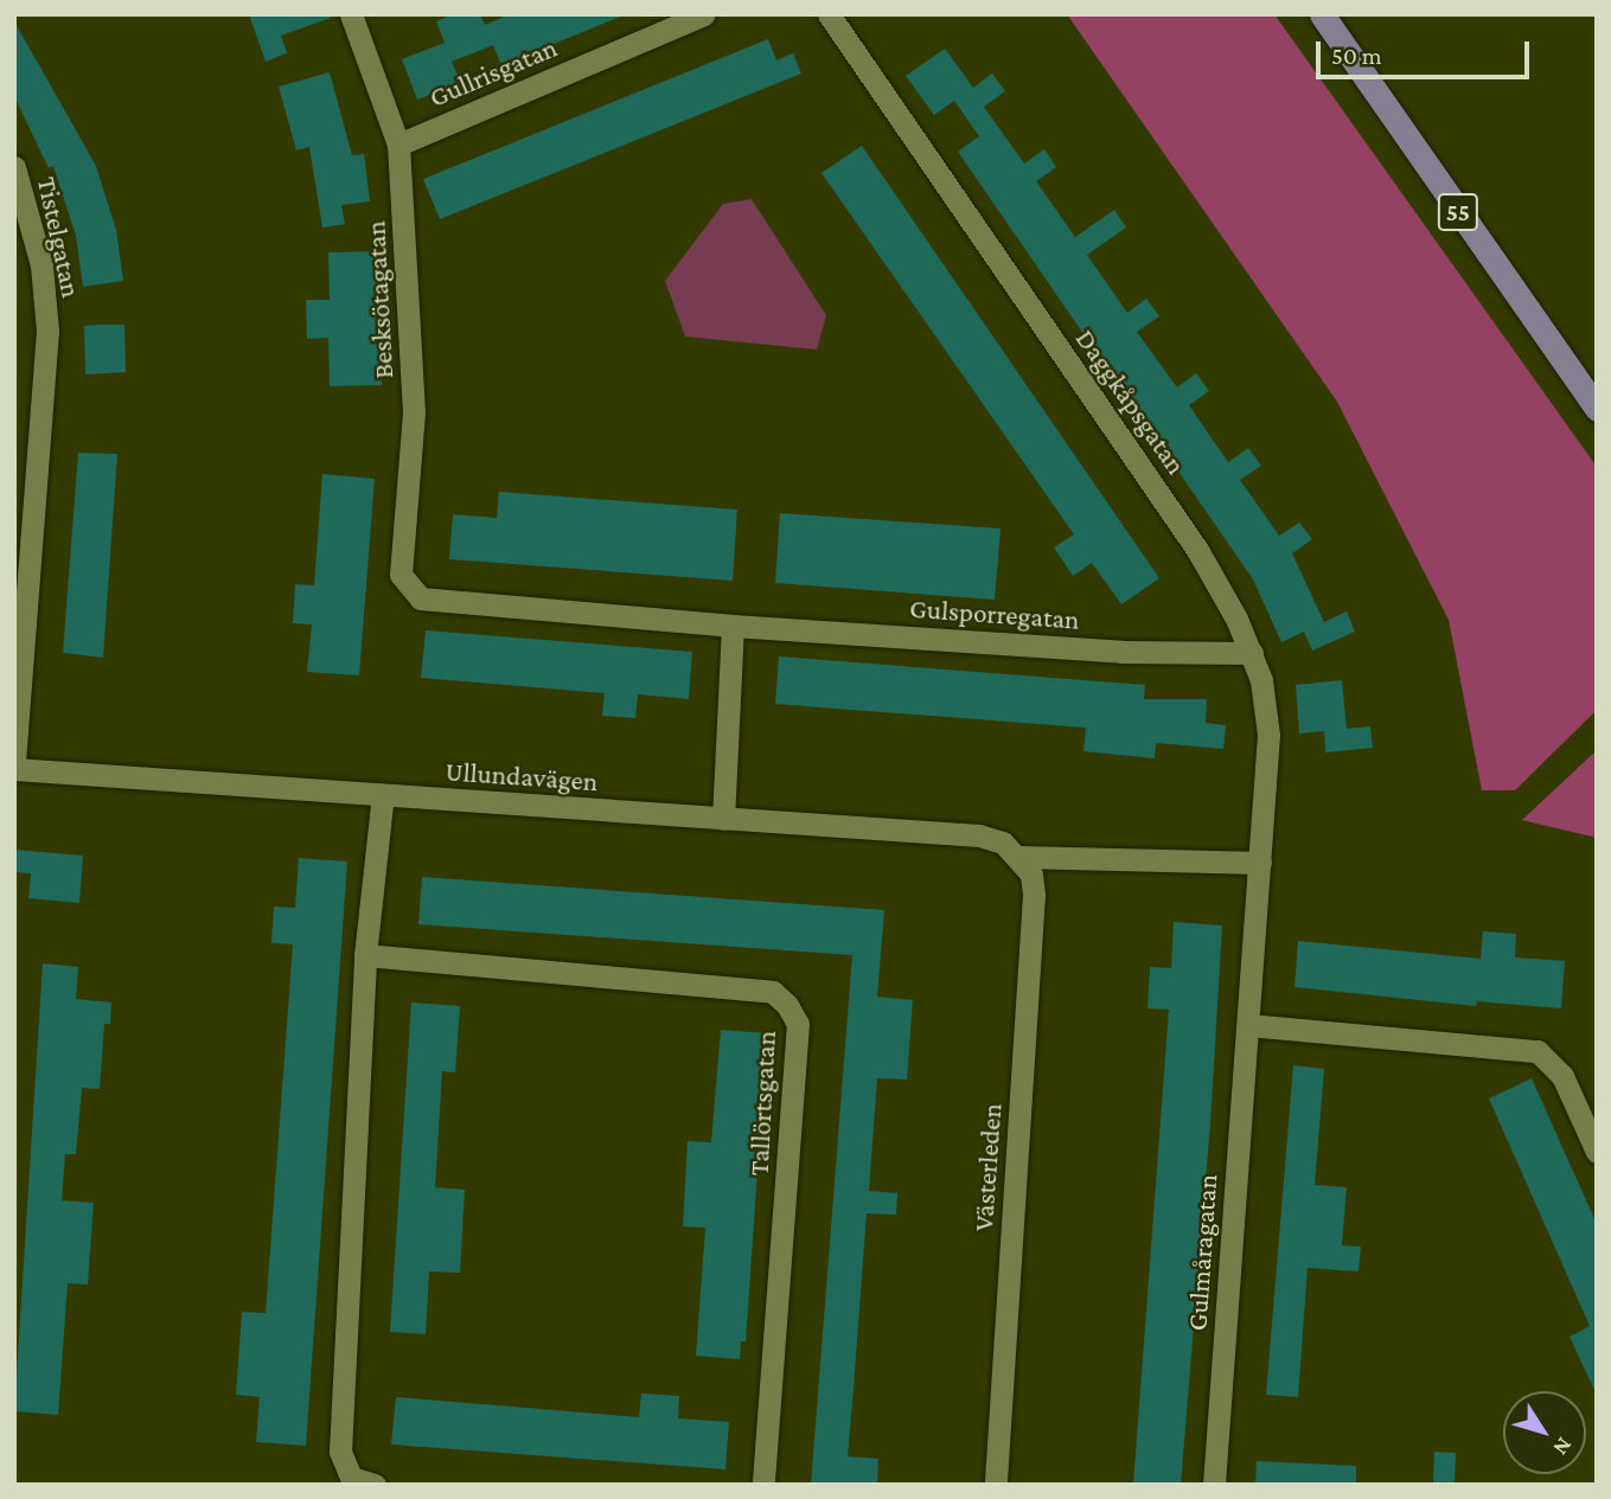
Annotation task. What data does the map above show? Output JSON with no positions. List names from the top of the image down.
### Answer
{
  "streets": {
    "main road": ["55"],
    "street": [
      "Gullrisgatan",
      "Tistelgatan",
      "Besksötagatan",
      "Daggkåpsgatan",
      "Gulsporregatan",
      "Ullundavägen",
      "Tallörtsgatan",
      "Västerleden",
      "Gulmåragatan"
    ]
  },
  "crossings": [
    ["Gullrisgatan", "Besksötagatan"],
    ["Tistelgatan", "Ullundavägen"],
    ["Besksötagatan", "Gulsporregatan"],
    ["Daggkåpsgatan", "Gulsporregatan"],
    ["Daggkåpsgatan", "Gulmåragatan"],
    ["Ullundavägen", "Västerleden"]
  ],
  "scale_bar": "50 m",
  "north": "bottom right"
}
